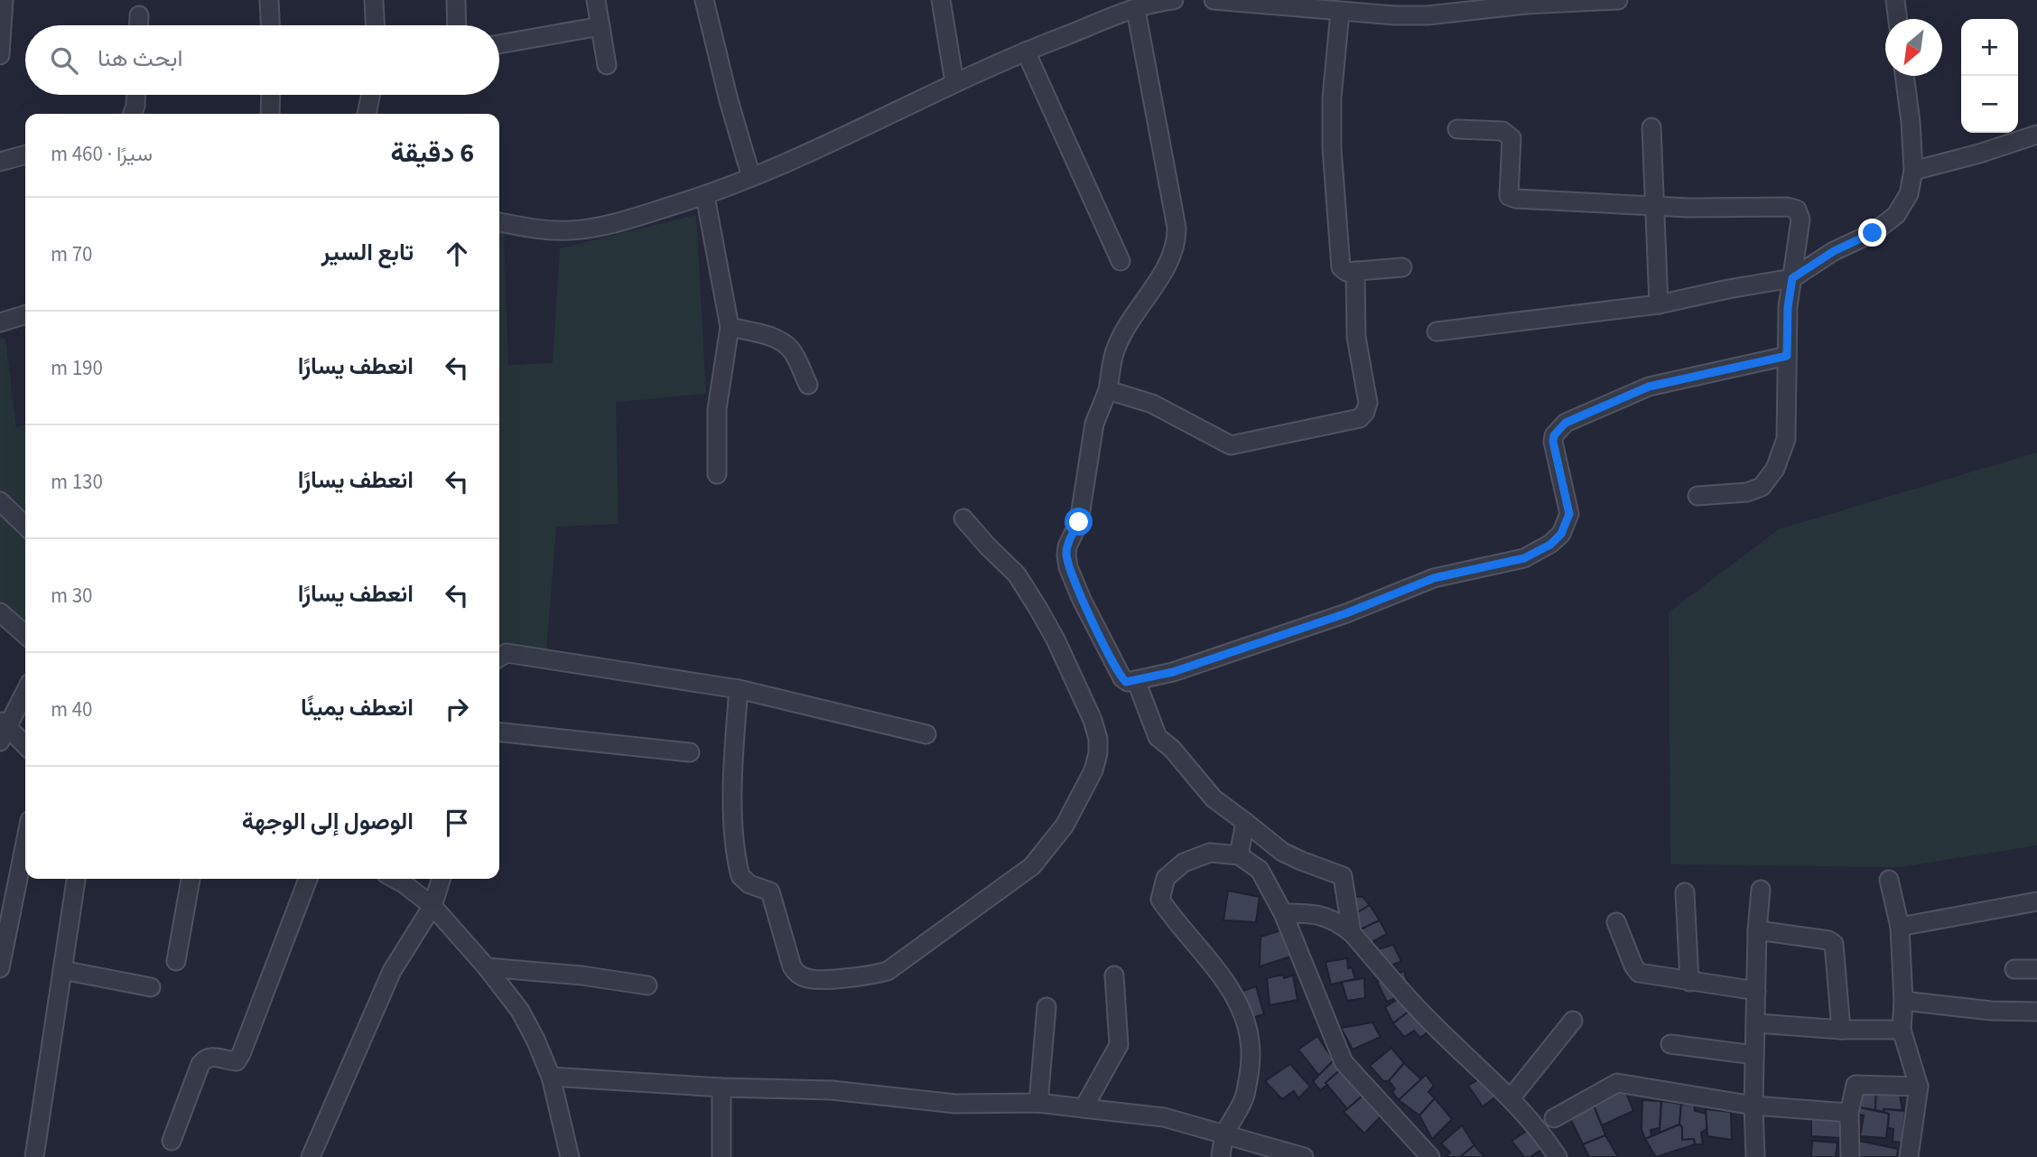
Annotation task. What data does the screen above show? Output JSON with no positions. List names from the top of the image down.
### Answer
{
  "north": "bottom left",
  "page": {
    "map_buttons": ["+", "−"],
    "search": "ابحث هنا",
    "heading": ["6 دقيقة", "سيرًا · 460 m"],
    "list": [
      ["تابع السير", "70 m"],
      ["انعطف يسارًا", "190 m"],
      ["انعطف يسارًا", "130 m"],
      ["انعطف يسارًا", "30 m"],
      ["انعطف يمينًا", "40 m"],
      "الوصول إلى الوجهة"
    ]
  }
}
